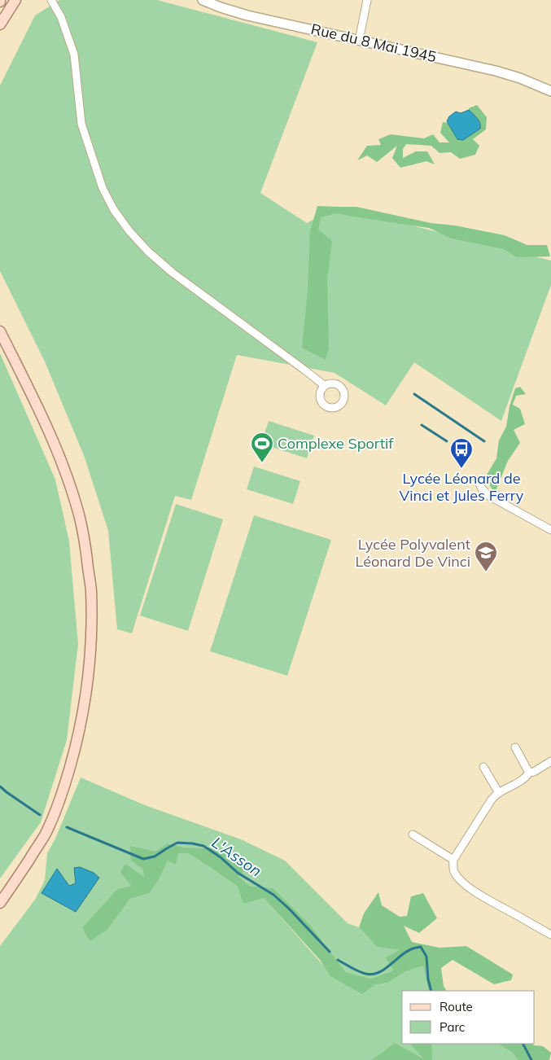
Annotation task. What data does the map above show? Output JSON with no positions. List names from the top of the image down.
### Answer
{
  "streets": {
    "main road": ["Rue du 8 Mai 1945"]
  },
  "water": ["L'Asson"],
  "places": {
    "sports": ["Complexe Sportif"],
    "bus stop": ["Lycée Léonard de Vinci et Jules Ferry"],
    "school or university": ["Lycée Polyvalent Léonard De Vinci"]
  },
  "legend": ["Route", "Parc"]
}
